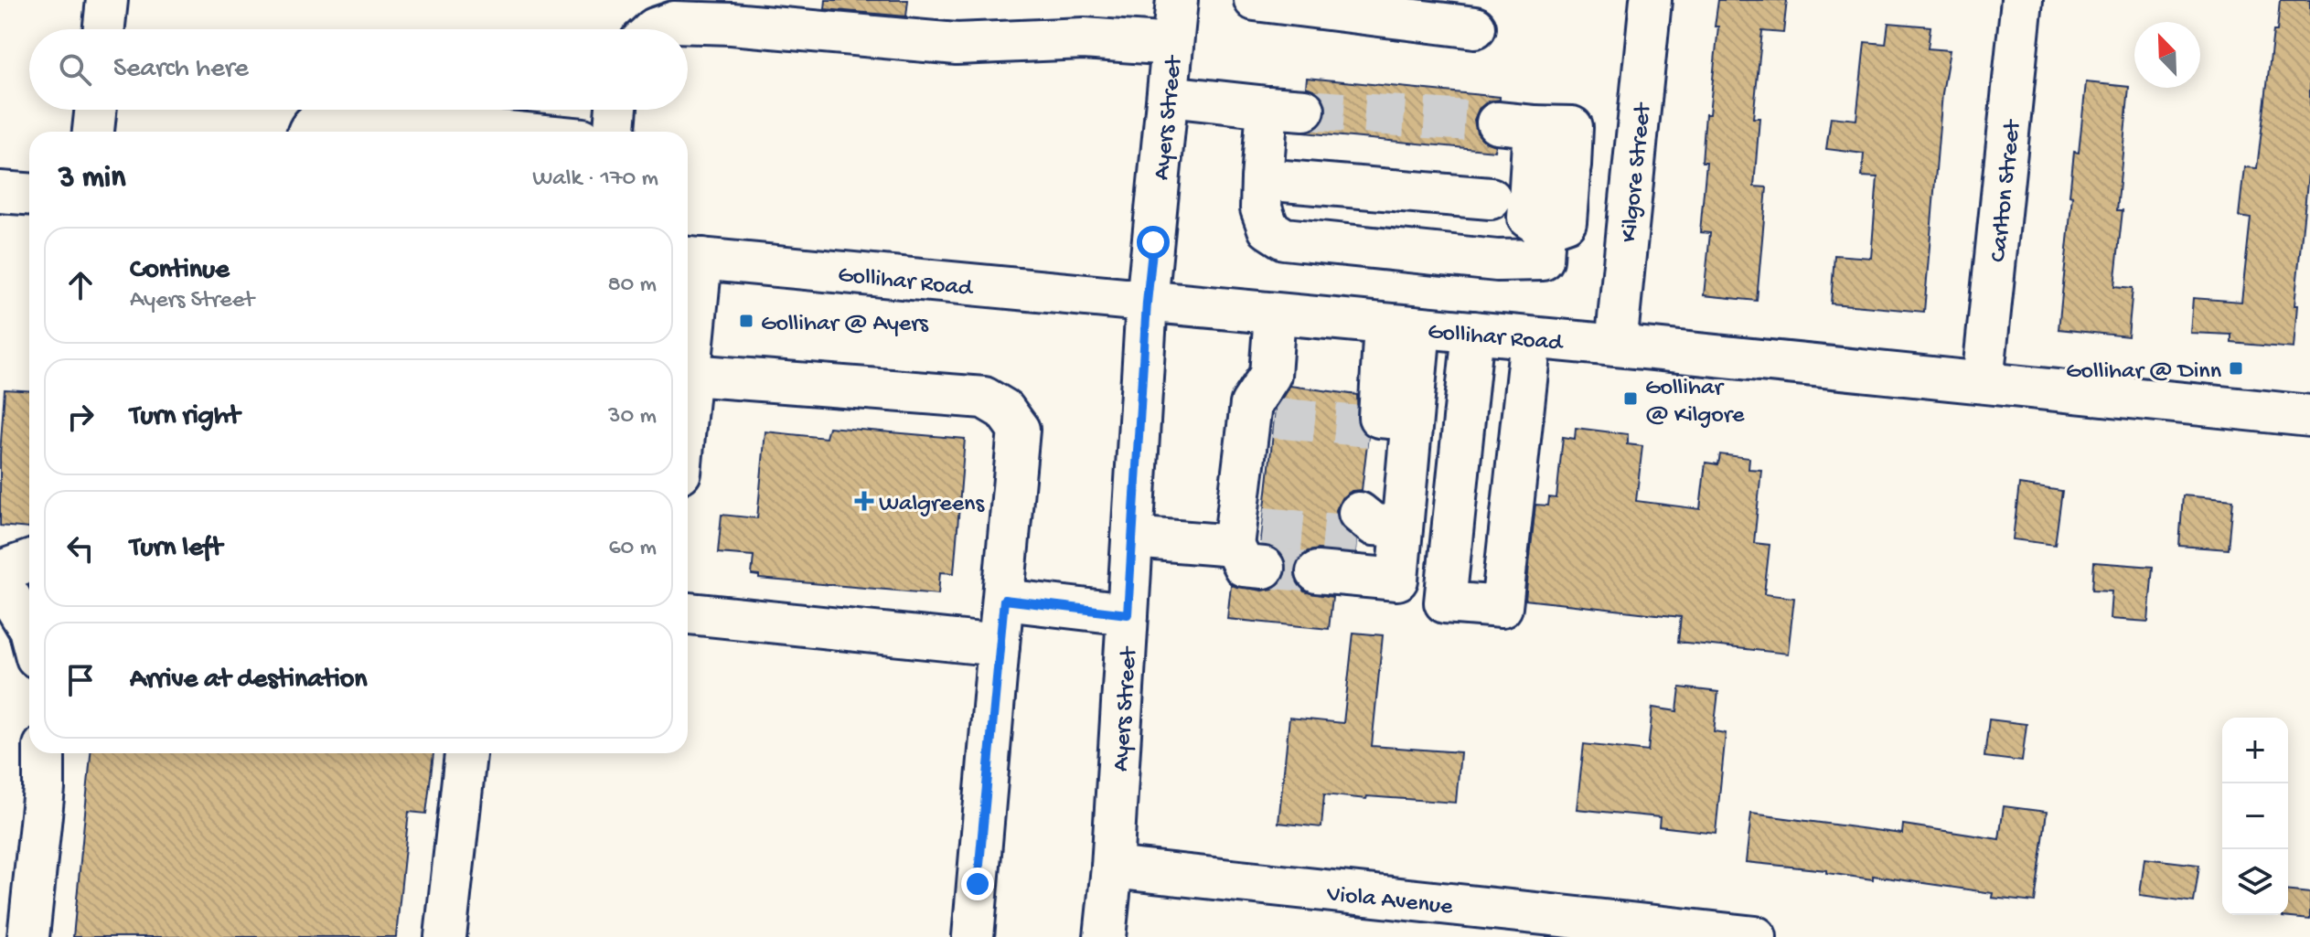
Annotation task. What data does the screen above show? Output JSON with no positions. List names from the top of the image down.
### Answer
{
  "streets": {
    "main road": [
      "Ayers Street",
      "Kilgore Street",
      "Carlton Street",
      "Gollihar Road",
      "Viola Avenue"
    ]
  },
  "crossings": [
    ["Ayers Street", "Gollihar Road"],
    ["Ayers Street", "Viola Avenue"],
    ["Kilgore Street", "Gollihar Road"],
    ["Carlton Street", "Gollihar Road"]
  ],
  "places": {
    "transit": ["Gollihar @ Ayers", "Gollihar @ Dinn", "Gollihar @ Kilgore"],
    "health": ["Walgreens"]
  },
  "north": "top left",
  "page": {
    "search": "Search here",
    "heading": ["3 min", "Walk · 170 m"],
    "list": [
      ["Continue", "Ayers Street", "80 m"],
      ["Turn right", "30 m"],
      ["Turn left", "60 m"],
      "Arrive at destination"
    ],
    "map_buttons": ["+", "−"]
  }
}
